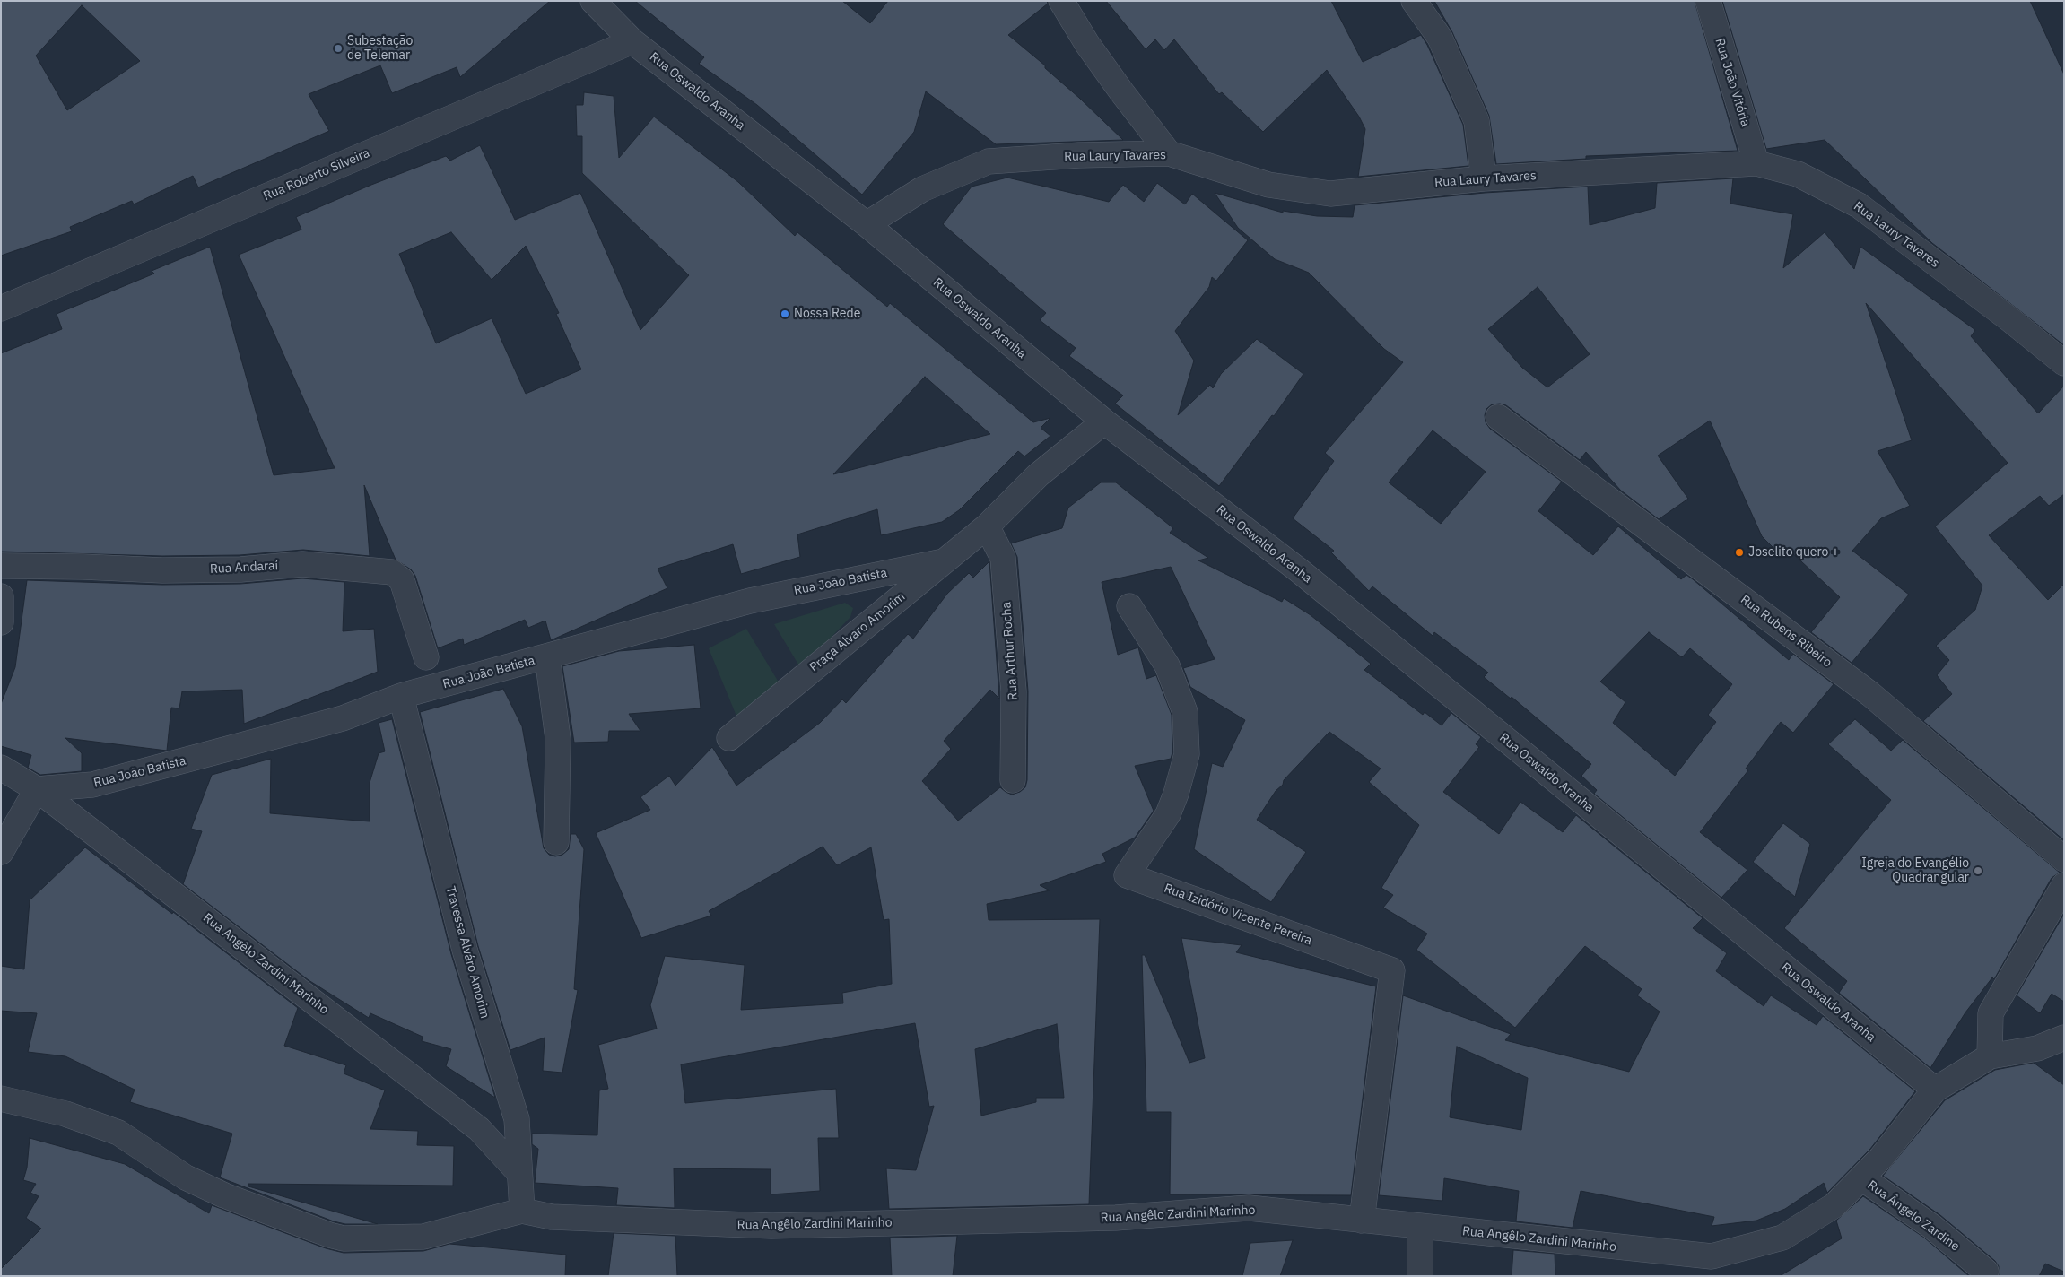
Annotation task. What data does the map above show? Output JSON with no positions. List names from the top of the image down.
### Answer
{
  "streets": {
    "street": [
      "Rua João Vitória",
      "Rua Oswaldo Aranha",
      "Rua Laury Tavares",
      "Rua Roberto Silveira",
      "Rua Andaraí",
      "Rua João Batista",
      "Rua Rubens Ribeiro",
      "Praça Alvaro Amorim",
      "Rua Arthur Rocha",
      "Rua Izidório Vicente Pereira",
      "Travessa Alváro Amorim",
      "Rua Angêlo Zardini Marinho",
      "Rua Ângelo Zardine"
    ]
  },
  "crossings": [
    ["Rua João Vitória", "Rua Laury Tavares"],
    ["Rua Oswaldo Aranha", "Rua Laury Tavares"],
    ["Rua Oswaldo Aranha", "Rua Roberto Silveira"],
    ["Rua Oswaldo Aranha", "Praça Alvaro Amorim"],
    ["Rua Oswaldo Aranha", "Rua Angêlo Zardini Marinho"],
    ["Rua João Batista", "Praça Alvaro Amorim"],
    ["Rua João Batista", "Travessa Alváro Amorim"],
    ["Rua João Batista", "Rua Angêlo Zardini Marinho"],
    ["Praça Alvaro Amorim", "Rua Arthur Rocha"],
    ["Rua Izidório Vicente Pereira", "Rua Angêlo Zardini Marinho"],
    ["Travessa Alváro Amorim", "Rua Angêlo Zardini Marinho"],
    ["Rua Angêlo Zardini Marinho", "Rua Ângelo Zardine"]
  ],
  "places": [
    "Subestação de Telemar",
    "Nossa Rede",
    "Joselito quero +",
    "Igreja do Evangélio Quadrangular"
  ]
}
